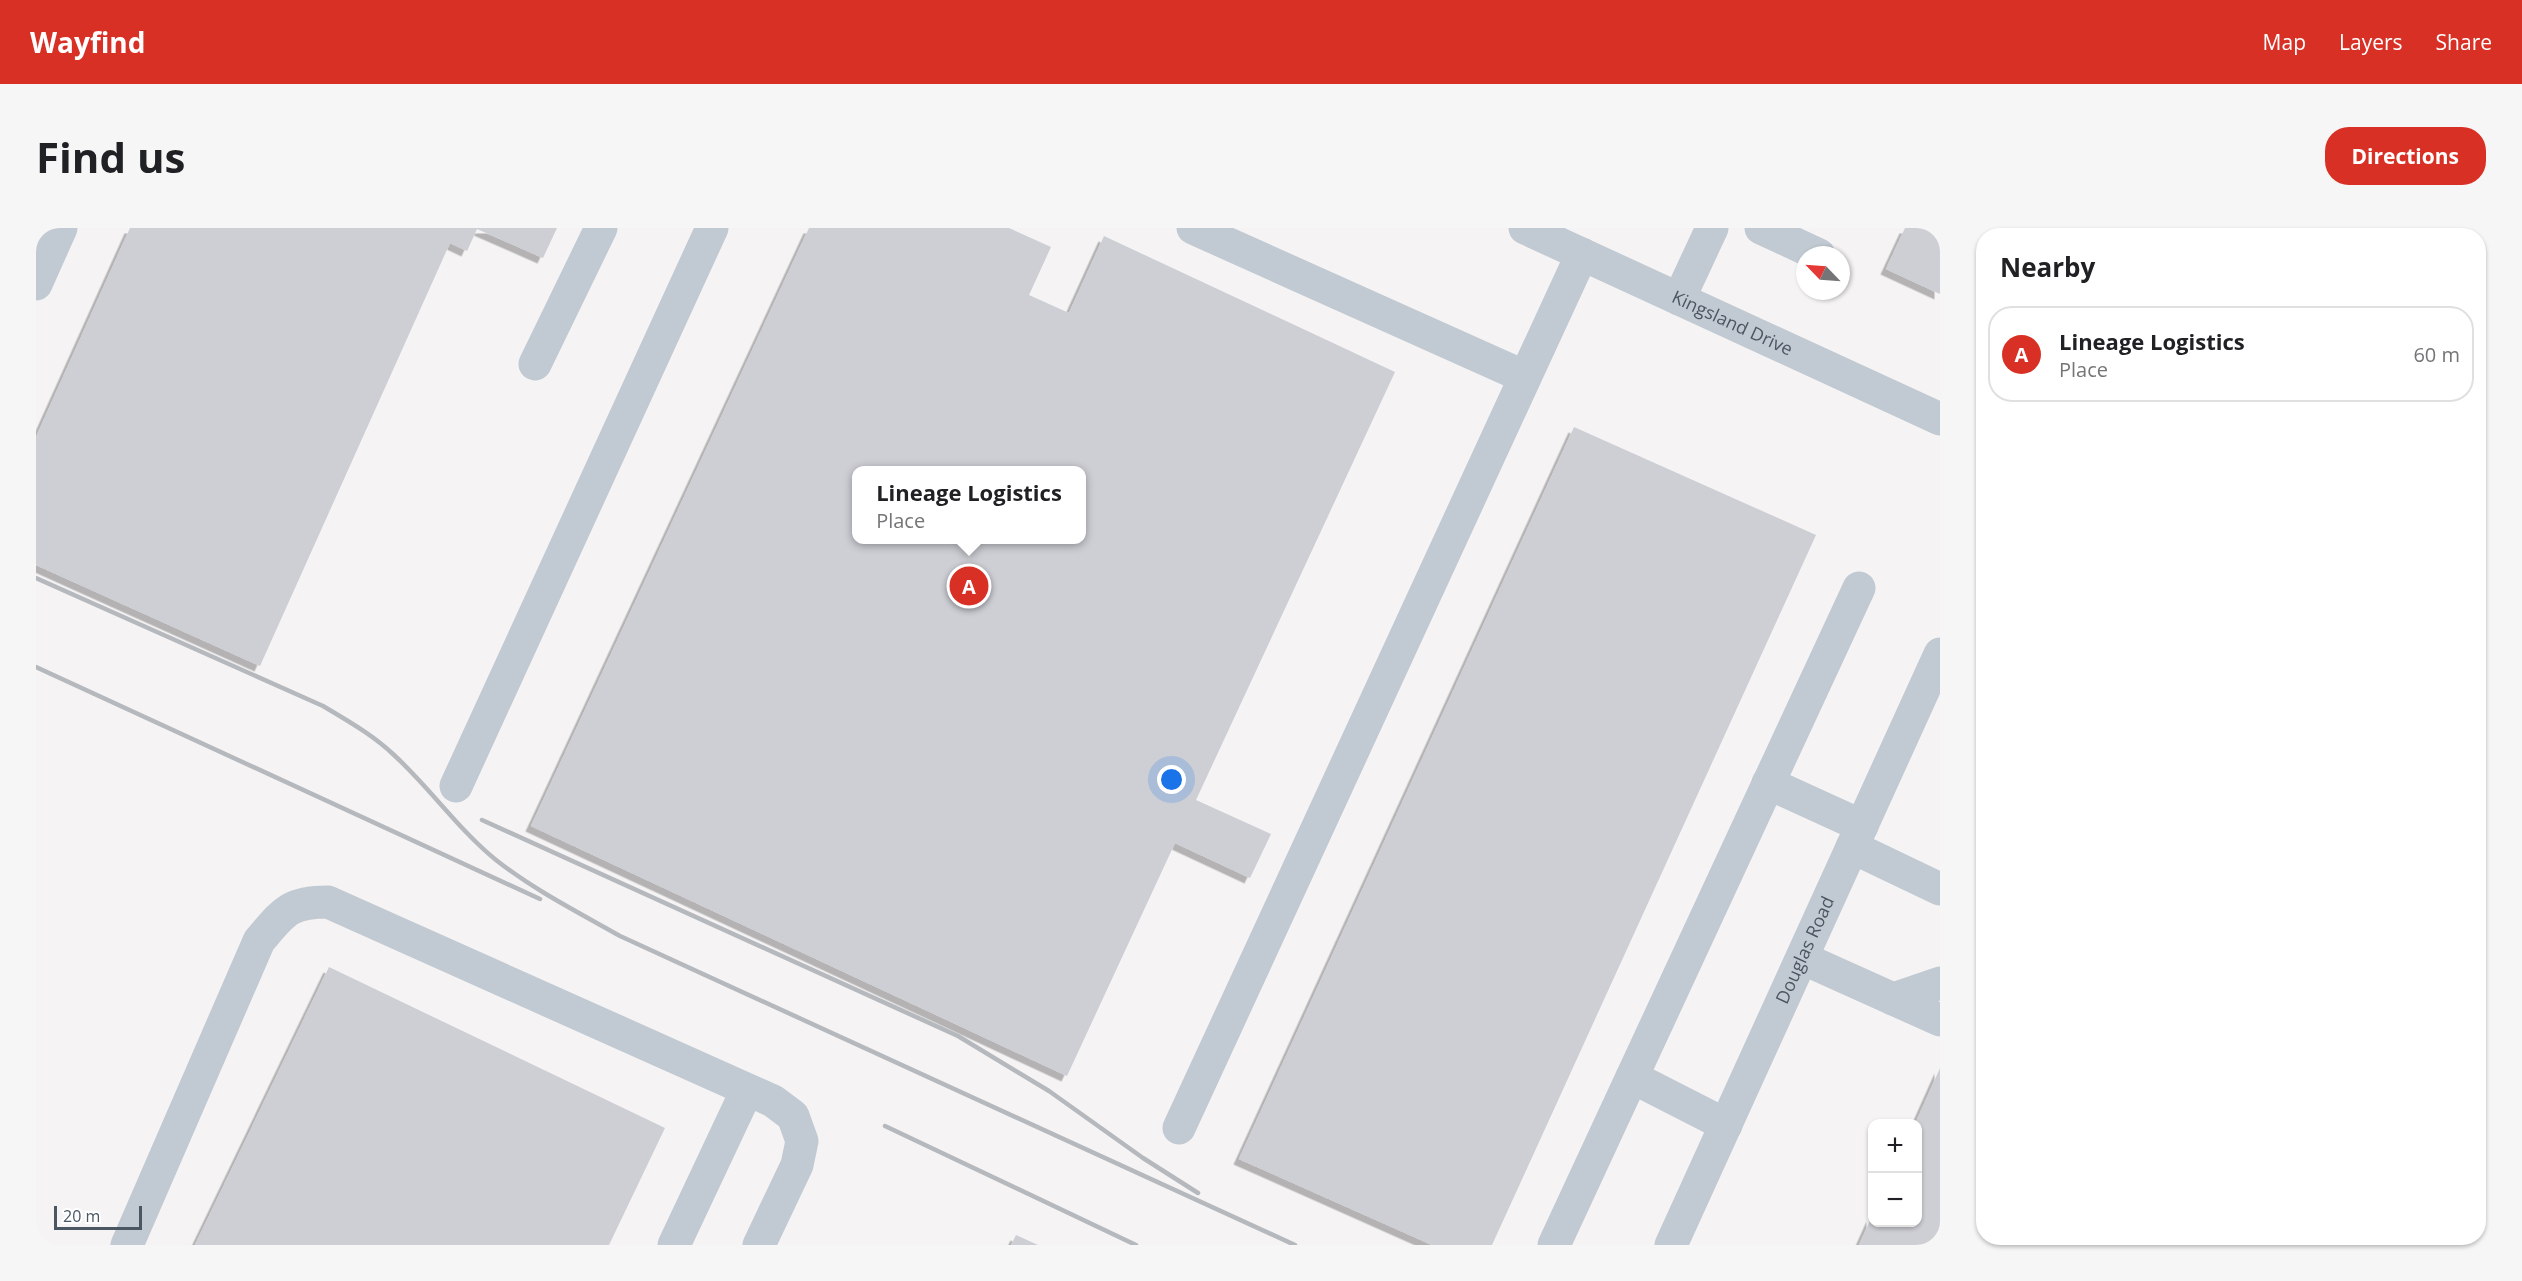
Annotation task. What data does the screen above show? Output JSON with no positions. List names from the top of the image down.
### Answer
{
  "streets": {
    "street": ["Kingsland Drive", "Douglas Road"]
  },
  "scale_bar": "20 m",
  "north": "top left",
  "page": {
    "header": "Wayfind",
    "nav": ["Map", "Layers", "Share"],
    "buttons": "Directions",
    "title": "Find us",
    "heading": "Nearby",
    "list": [
      {
        "mark": "A",
        "name": "Lineage Logistics",
        "note": "Place",
        "value": "60 m"
      }
    ],
    "popup": ["Lineage Logistics", "Place"],
    "pins": "A",
    "map_buttons": ["+", "−"],
    "scale": "20 m"
  }
}
